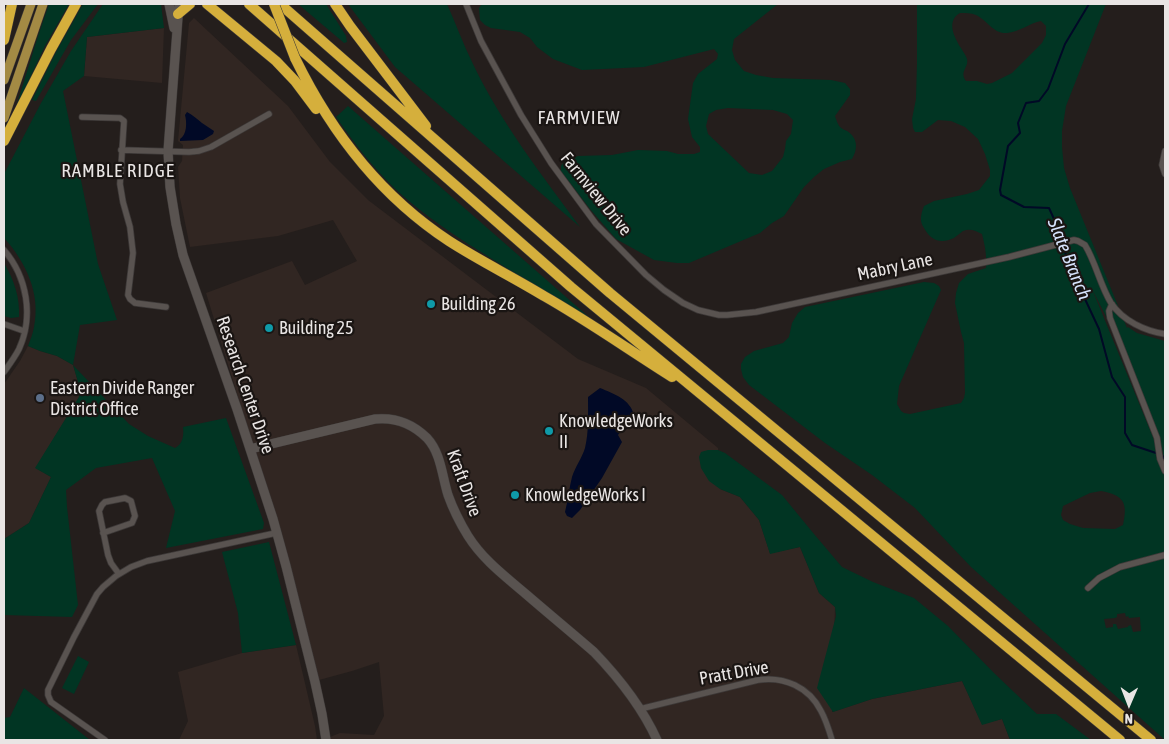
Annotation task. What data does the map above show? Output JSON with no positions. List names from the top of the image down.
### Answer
{
  "streets": {
    "main road": ["Research Center Drive", "Kraft Drive"],
    "street": ["Farmview Drive", "Mabry Lane", "Pratt Drive"]
  },
  "crossings": [
    ["Farmview Drive", "Mabry Lane"],
    ["Research Center Drive", "Kraft Drive"],
    ["Kraft Drive", "Pratt Drive"]
  ],
  "districts": ["FARMVIEW", "RAMBLE RIDGE"],
  "water": ["Slate Branch"],
  "places": [
    "Building 26",
    "Building 25",
    "Eastern Divide Ranger District Office",
    "KnowledgeWorks II",
    "KnowledgeWorks I"
  ],
  "north": "bottom"
}
